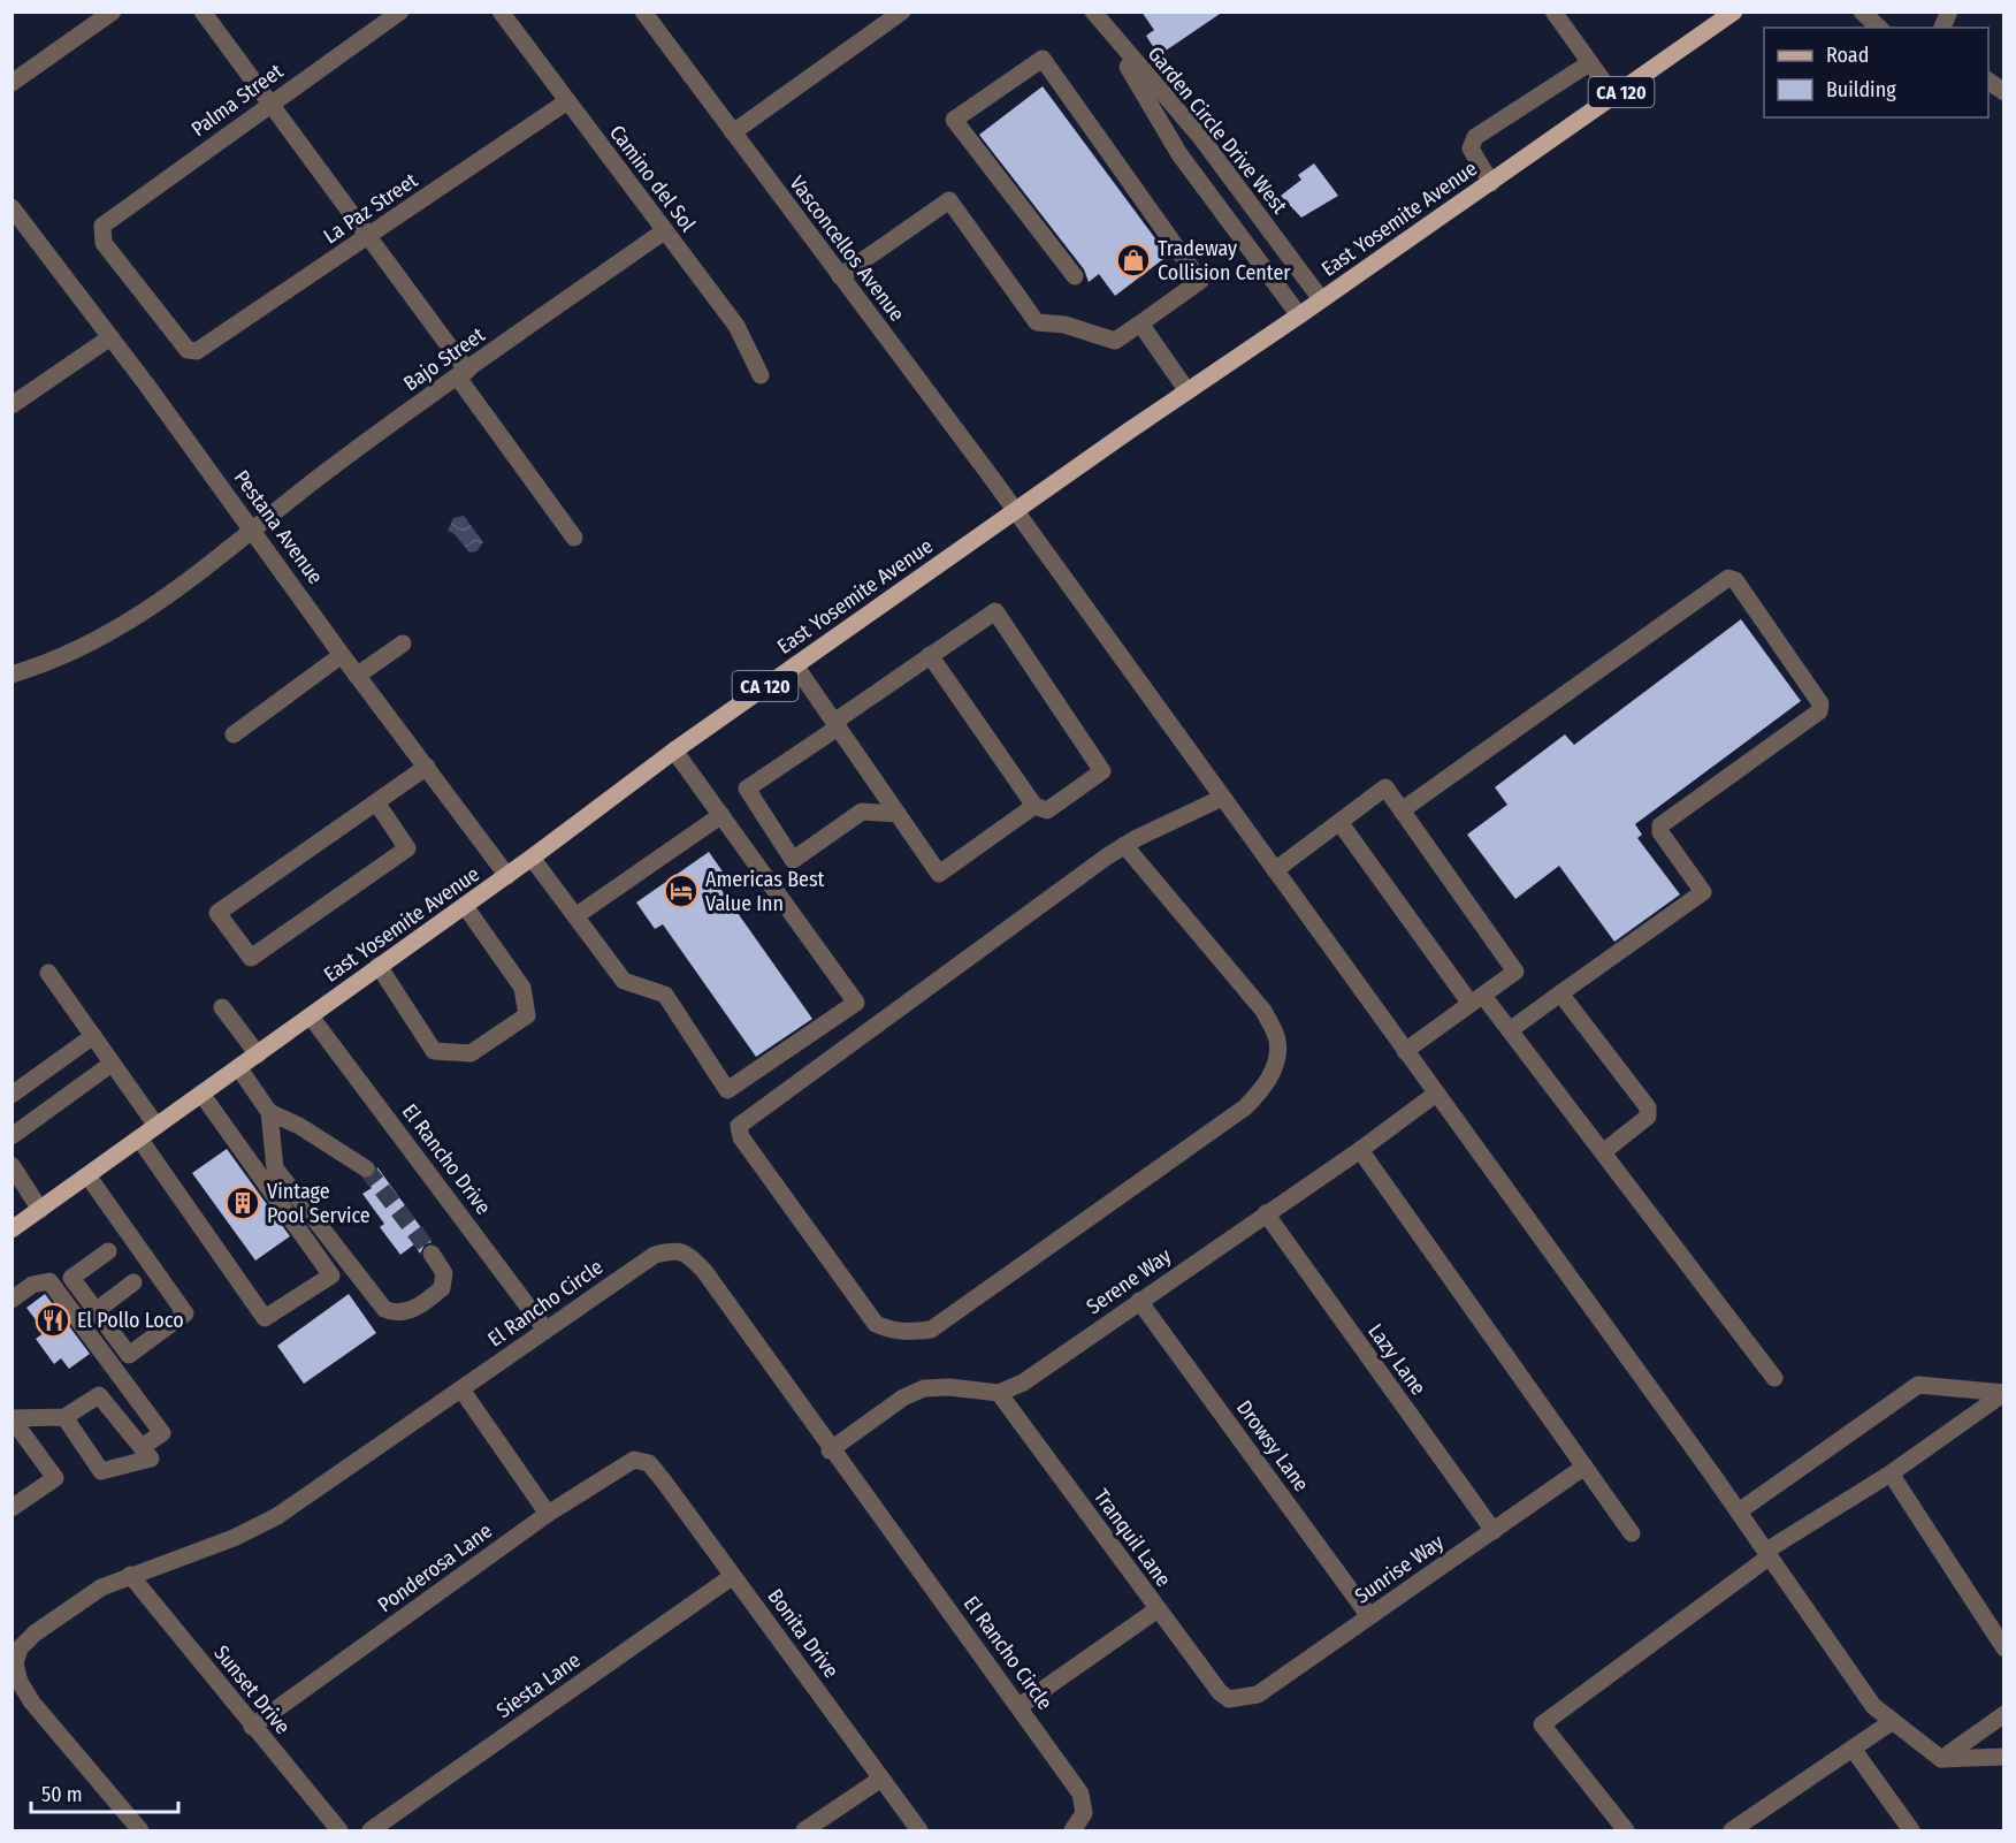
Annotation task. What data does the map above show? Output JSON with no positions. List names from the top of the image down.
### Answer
{
  "streets": {
    "main road": ["CA 120", "East Yosemite Avenue"],
    "street": [
      "Palma Street",
      "Garden Circle Drive West",
      "Camino del Sol",
      "La Paz Street",
      "Vasconcellos Avenue",
      "Bajo Street",
      "Pestana Avenue",
      "El Rancho Drive",
      "Serene Way",
      "El Rancho Circle",
      "Lazy Lane",
      "Drowsy Lane",
      "Tranquil Lane",
      "Ponderosa Lane",
      "Sunrise Way",
      "Bonita Drive",
      "Siesta Lane",
      "Sunset Drive"
    ]
  },
  "crossings": [
    ["CA 120", "East Yosemite Avenue"],
    ["Palma Street", "La Paz Street"],
    ["Garden Circle Drive West", "East Yosemite Avenue"],
    ["Camino del Sol", "La Paz Street"],
    ["Camino del Sol", "Bajo Street"],
    ["East Yosemite Avenue", "Vasconcellos Avenue"],
    ["East Yosemite Avenue", "Pestana Avenue"],
    ["East Yosemite Avenue", "El Rancho Drive"],
    ["Vasconcellos Avenue", "Serene Way"],
    ["Bajo Street", "Pestana Avenue"],
    ["El Rancho Drive", "El Rancho Circle"],
    ["Serene Way", "Lazy Lane"],
    ["Serene Way", "Drowsy Lane"],
    ["Serene Way", "Tranquil Lane"],
    ["El Rancho Circle", "Sunset Drive"],
    ["Lazy Lane", "Sunrise Way"],
    ["Drowsy Lane", "Sunrise Way"],
    ["Tranquil Lane", "Sunrise Way"],
    ["Ponderosa Lane", "Bonita Drive"],
    ["Ponderosa Lane", "Sunset Drive"],
    ["Bonita Drive", "Siesta Lane"]
  ],
  "places": {
    "shop": ["Tradeway Collision Center"],
    "hotel": ["Americas Best Value Inn"],
    "building": ["Vintage Pool Service"],
    "restaurant": ["El Pollo Loco"]
  },
  "legend": ["Road", "Building"],
  "scale_bar": "50 m"
}
